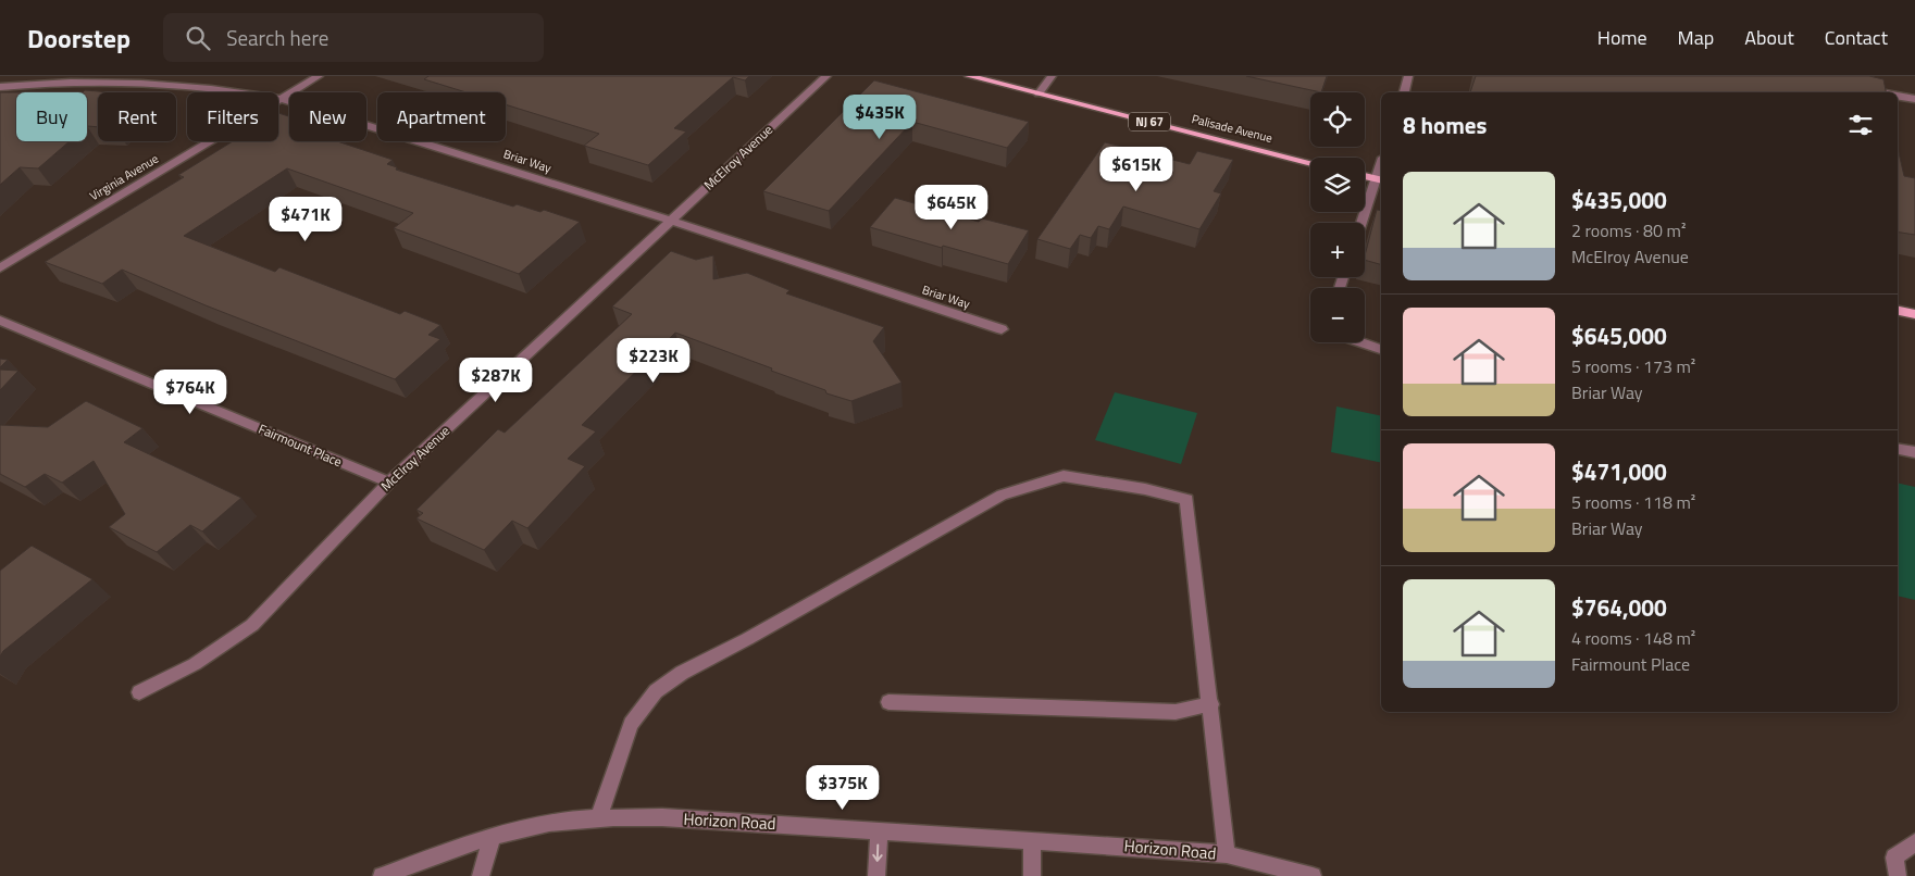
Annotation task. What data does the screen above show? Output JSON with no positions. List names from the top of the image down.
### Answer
{
  "streets": {
    "main road": ["NJ 67", "Palisade Avenue"],
    "street": [
      "McElroy Avenue",
      "Briar Way",
      "Virginia Avenue",
      "Fairmount Place",
      "Horizon Road"
    ]
  },
  "crossings": [
    ["McElroy Avenue", "Briar Way"],
    ["McElroy Avenue", "Fairmount Place"],
    ["Briar Way", "Virginia Avenue"]
  ],
  "page": {
    "header": "Doorstep",
    "search": "Search here",
    "nav": [
      "Home",
      "Map",
      "About",
      "Contact"
    ],
    "map_buttons": ["+", "−"],
    "chip": [
      "Buy",
      "Rent",
      "Filters",
      "New",
      "Apartment"
    ],
    "heading": "8 homes",
    "price": [
      "$435K",
      "$615K",
      "$645K",
      "$471K",
      "$223K",
      "$287K",
      "$764K",
      "$375K"
    ],
    "list": [
      {
        "name": "$435,000",
        "note": "2 rooms · 80 m² · McElroy Avenue"
      },
      {
        "name": "$645,000",
        "note": "5 rooms · 173 m² · Briar Way"
      },
      {
        "name": "$471,000",
        "note": "5 rooms · 118 m² · Briar Way"
      },
      {
        "name": "$764,000",
        "note": "4 rooms · 148 m² · Fairmount Place"
      }
    ]
  }
}
